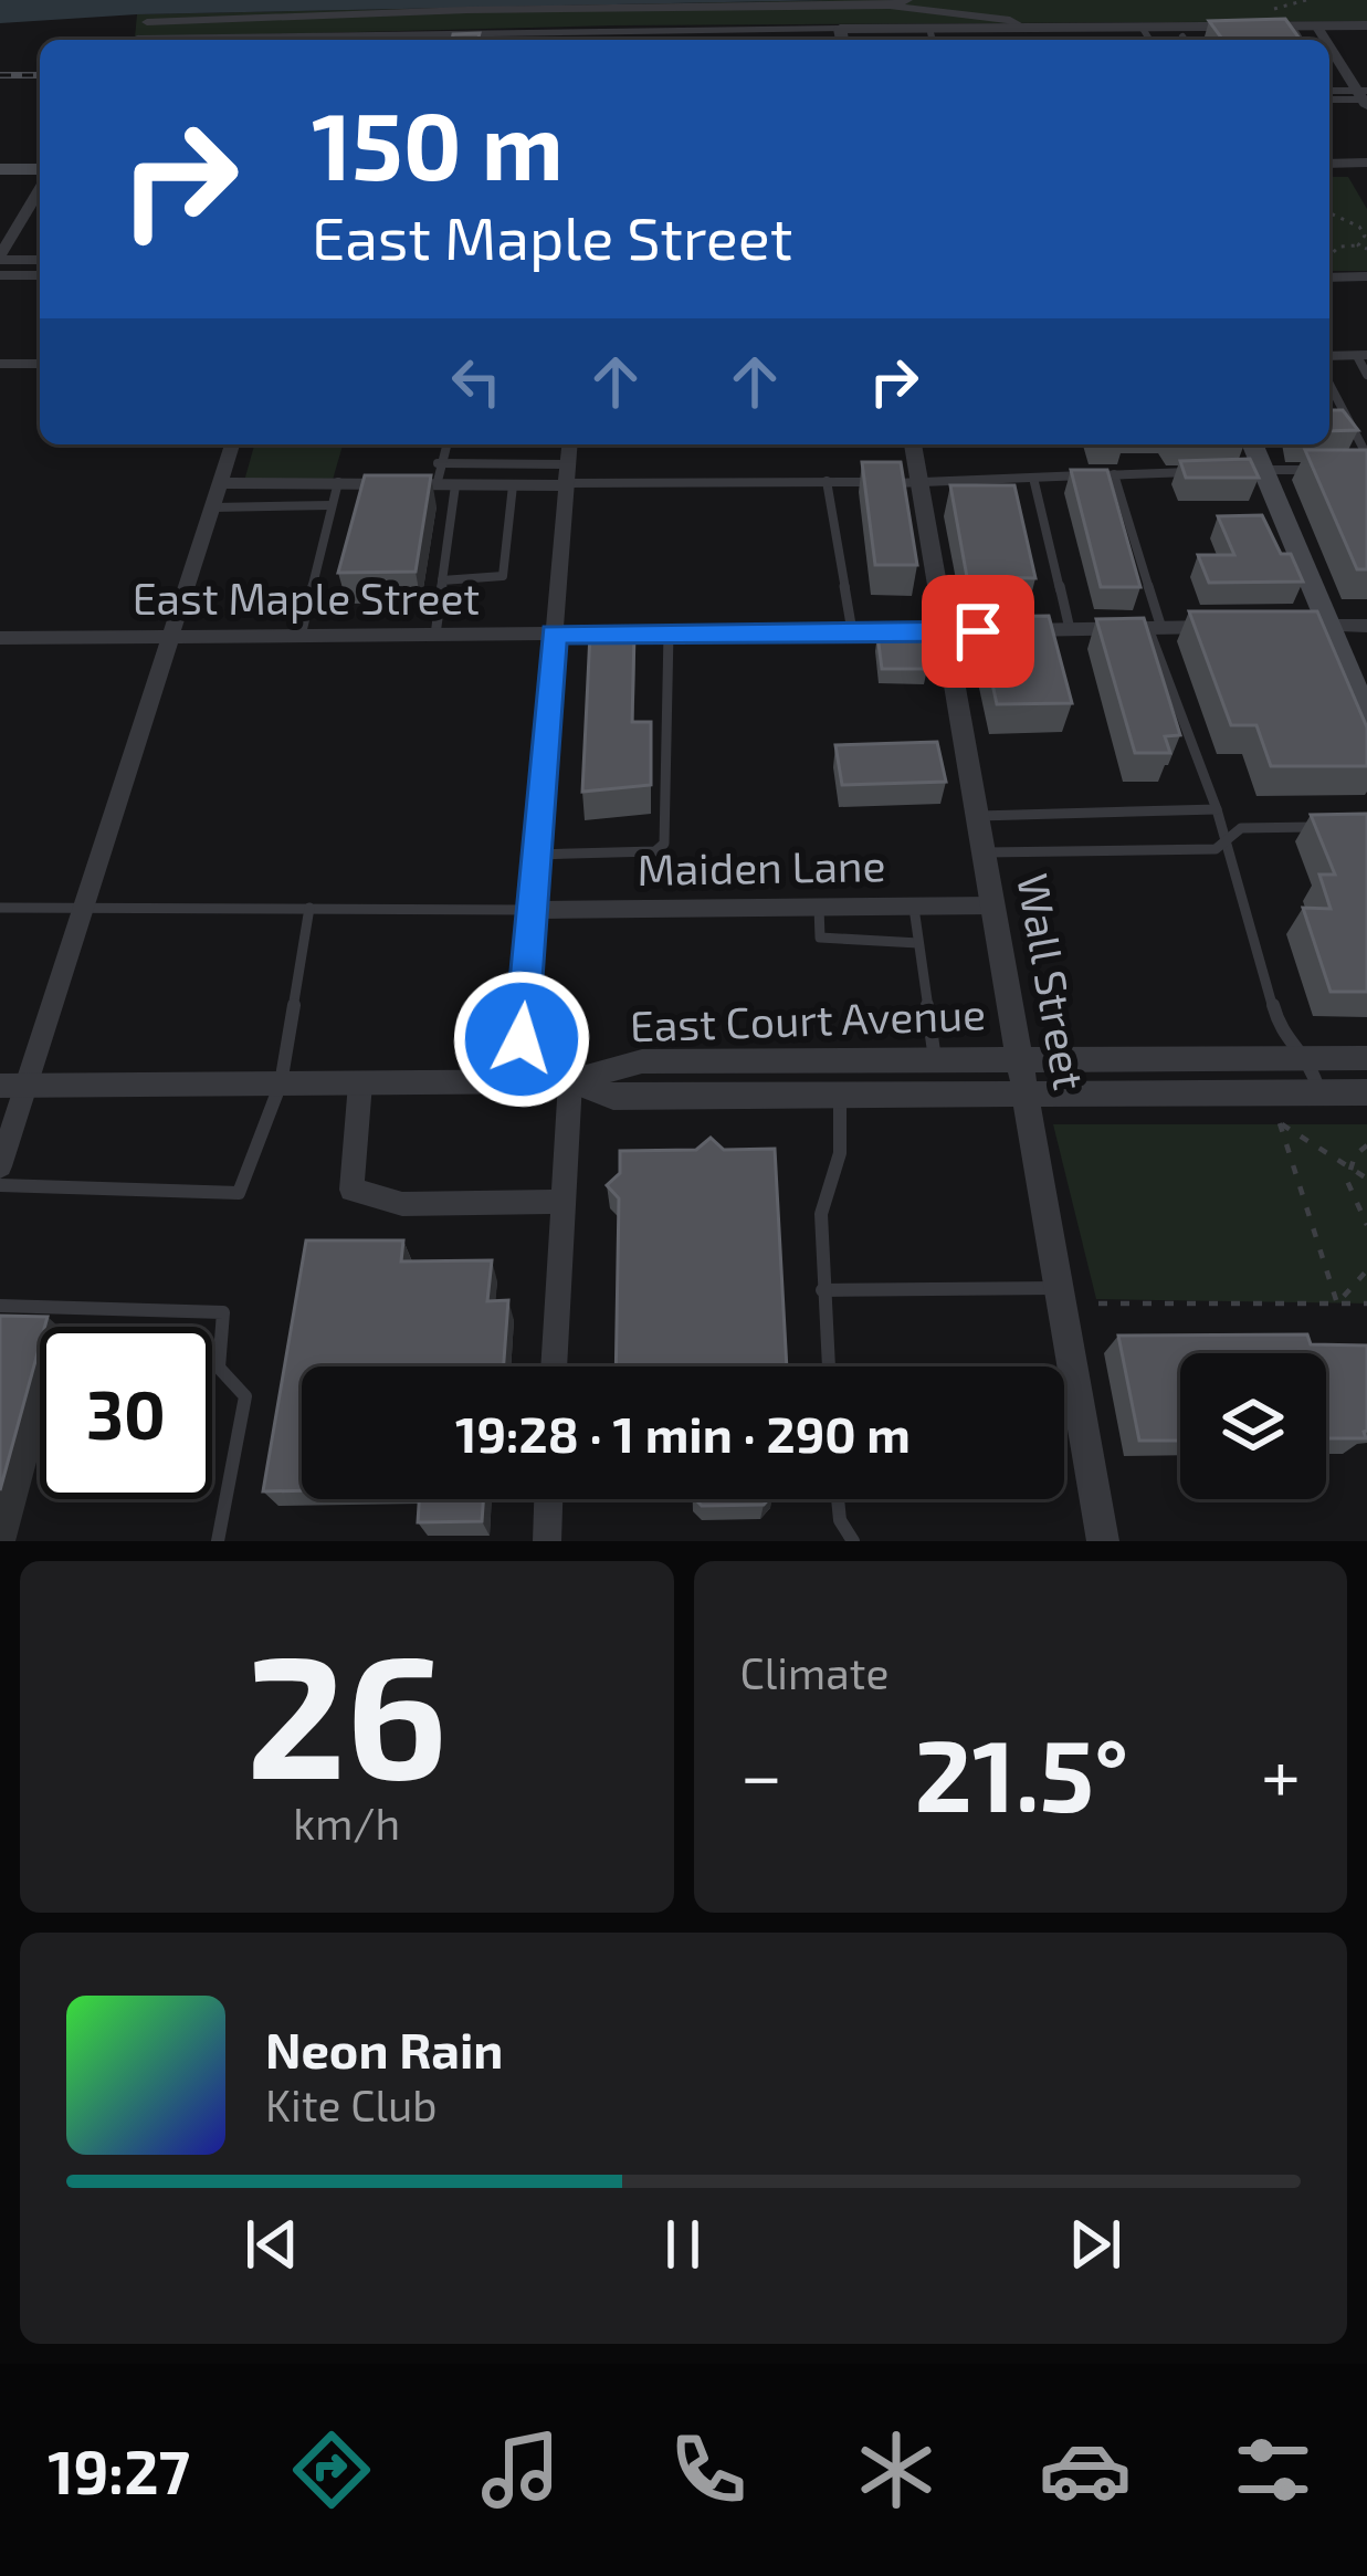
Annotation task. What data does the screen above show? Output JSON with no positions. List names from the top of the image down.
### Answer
{
  "streets": {
    "street": [
      "East Maple Street",
      "Maiden Lane",
      "Wall Street",
      "East Court Avenue"
    ]
  },
  "crossings": [
    ["East Maple Street", "Wall Street"],
    ["Maiden Lane", "Wall Street"],
    ["Wall Street", "East Court Avenue"]
  ],
  "page": {
    "turn": ["150 m", "East Maple Street"],
    "limit": "30",
    "trip": "19:28 · 1 min · 290 m",
    "tile": [
      ["26", "km/h"],
      "Climate"
    ],
    "heat": ["−", "21.5°", "+"],
    "song": ["Neon Rain", "Kite Club"],
    "tabs": "19:27"
  }
}
